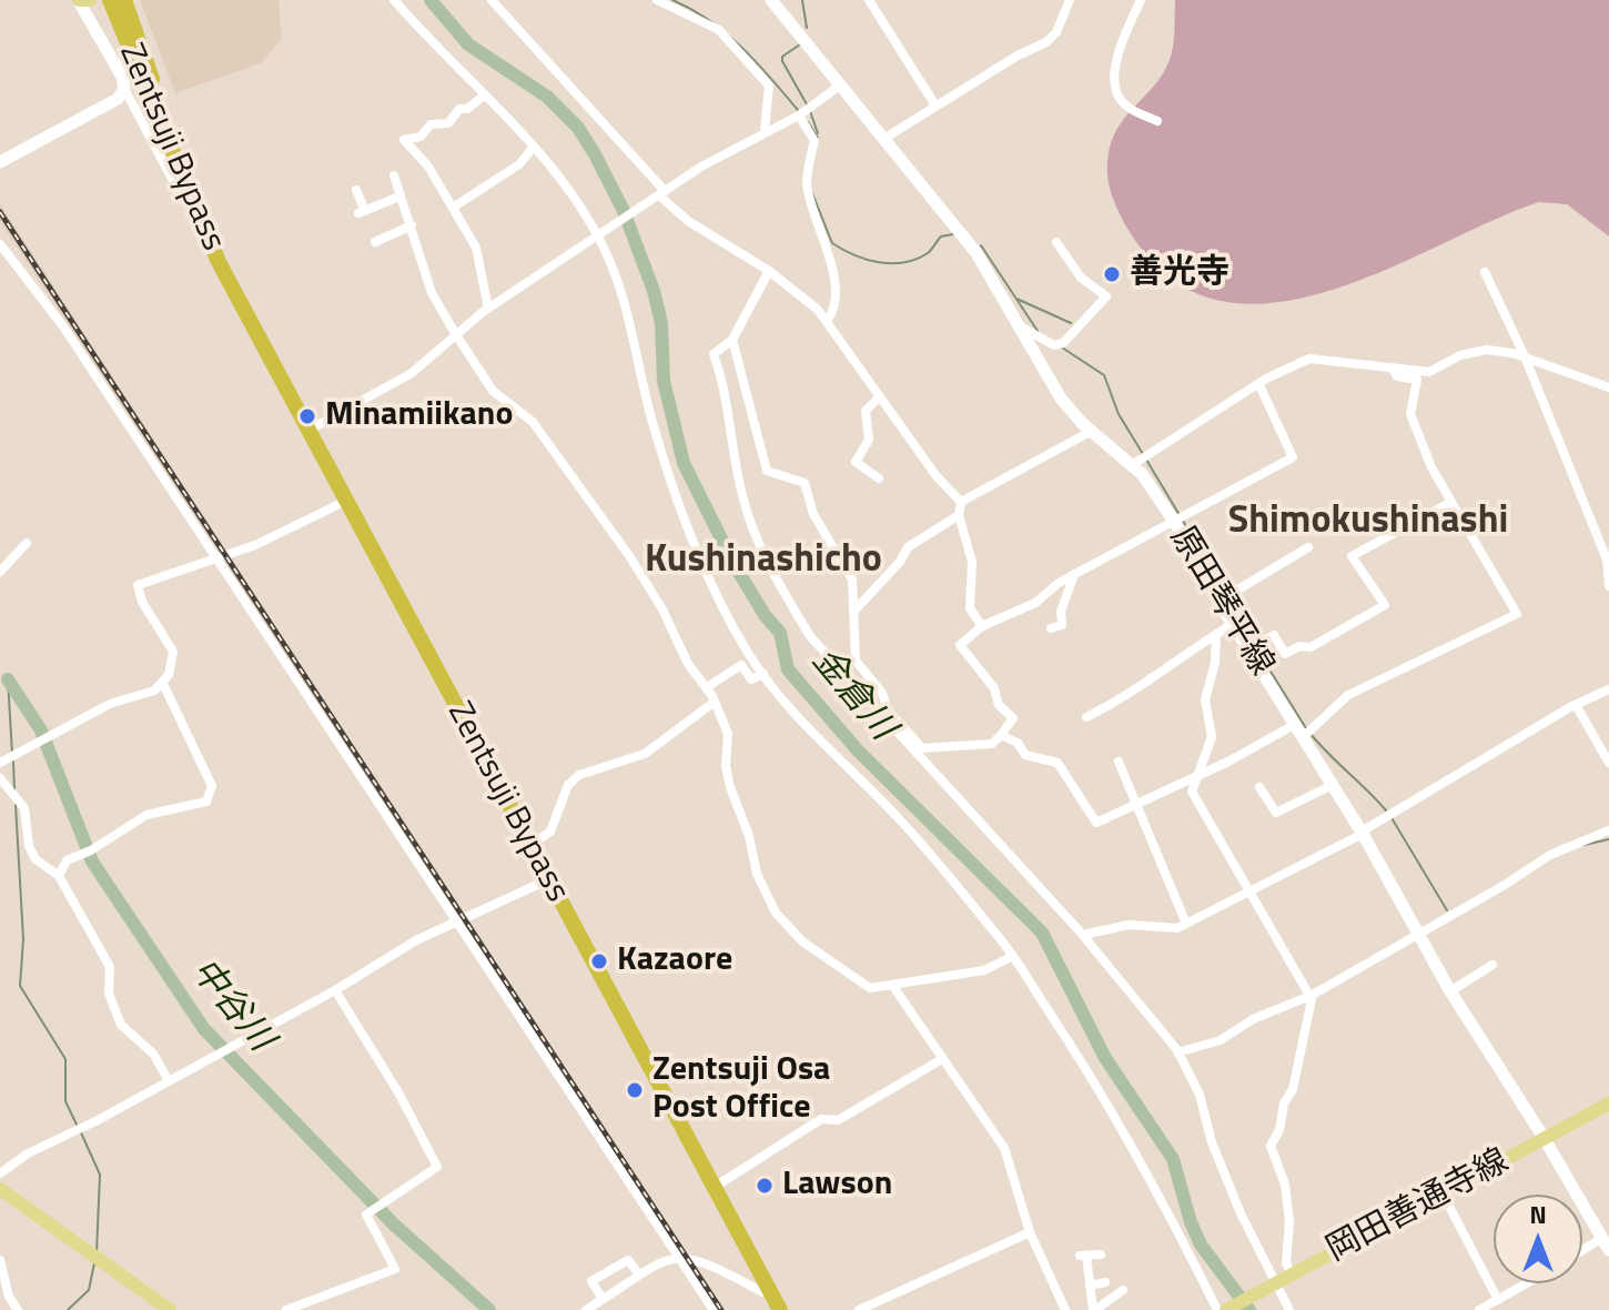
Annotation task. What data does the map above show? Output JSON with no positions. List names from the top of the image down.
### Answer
{
  "streets": {
    "highway": ["Zentsuji Bypass"],
    "main road": ["原田琴平線", "岡田善通寺線"]
  },
  "crossings": [
    ["原田琴平線", "岡田善通寺線"]
  ],
  "districts": ["Shimokushinashi", "Kushinashicho"],
  "water": ["金倉川", "中谷川"],
  "places": [
    "善光寺",
    "Minamiikano",
    "Kazaore",
    "Zentsuji Osa Post Office",
    "Lawson"
  ],
  "north": "top"
}
